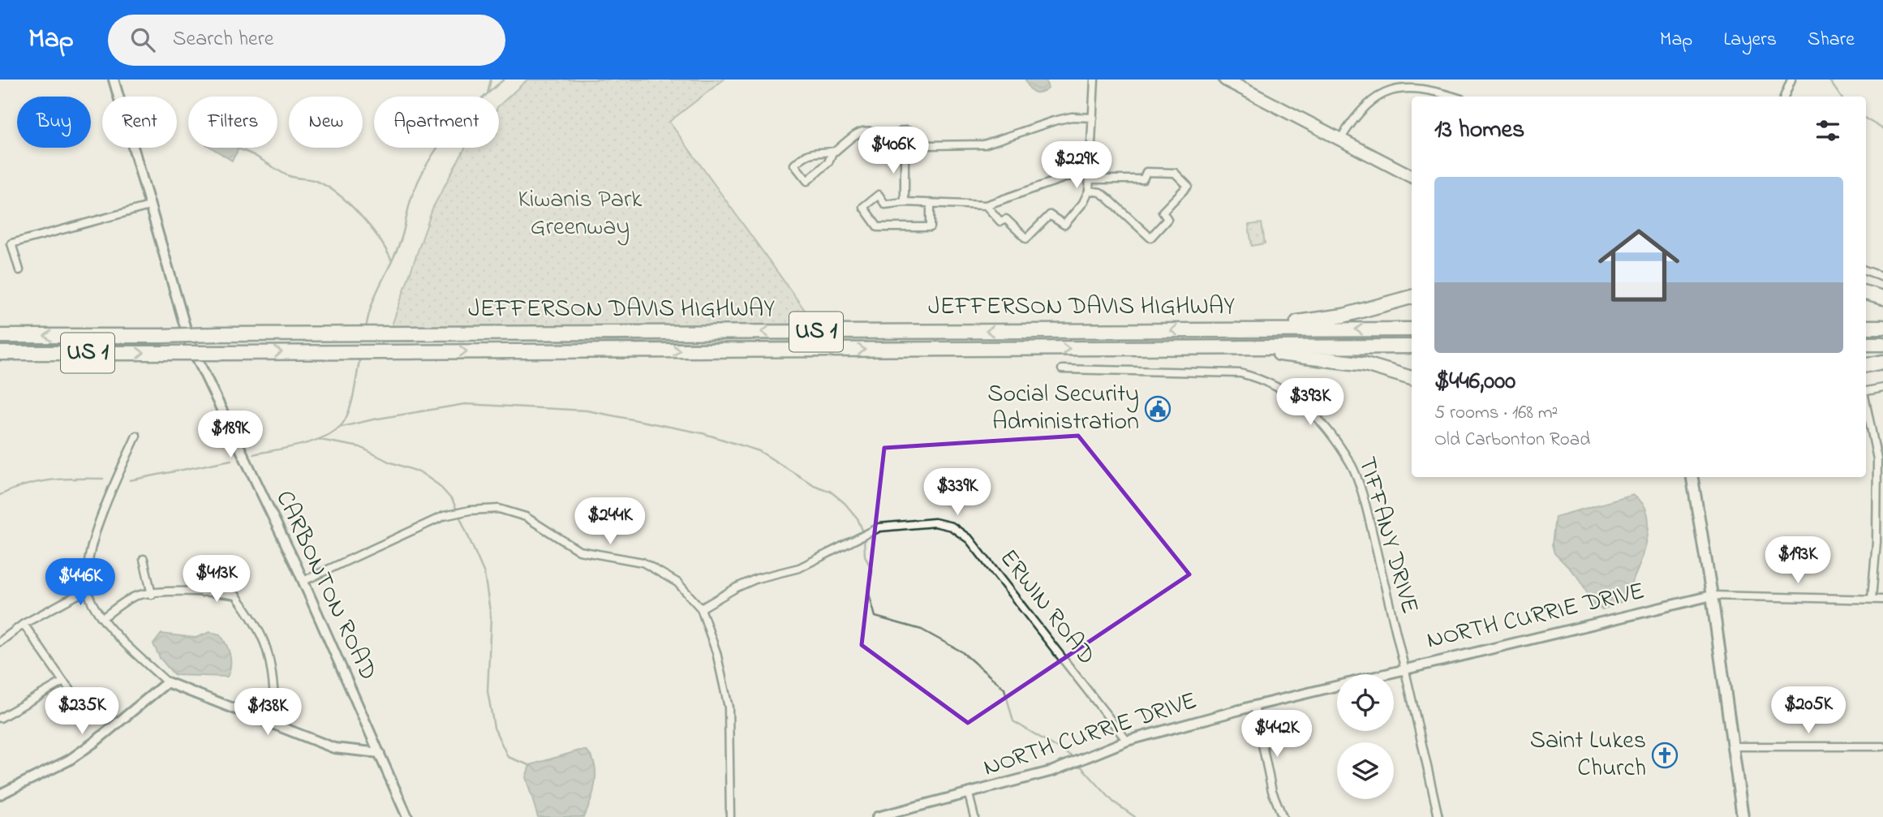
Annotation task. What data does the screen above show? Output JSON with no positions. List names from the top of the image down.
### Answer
{
  "streets": {
    "highway": ["JEFFERSON DAVIS HIGHWAY", "US 1"],
    "street": [
      "TIFFANY DRIVE",
      "CARBONTON ROAD",
      "ERWIN ROAD",
      "NORTH CURRIE DRIVE"
    ]
  },
  "crossings": [
    ["TIFFANY DRIVE", "NORTH CURRIE DRIVE"],
    ["ERWIN ROAD", "NORTH CURRIE DRIVE"]
  ],
  "parks": ["Kiwanis Park Greenway"],
  "places": {
    "public building": ["Social Security Administration"],
    "church": ["Saint Lukes Church"]
  },
  "page": {
    "header": "Map",
    "search": "Search here",
    "nav": ["Map", "Layers", "Share"],
    "chip": [
      "Buy",
      "Rent",
      "Filters",
      "New",
      "Apartment"
    ],
    "heading": "13 homes",
    "price": [
      "$406K",
      "$229K",
      "$393K",
      "$189K",
      "$339K",
      "$244K",
      "$193K",
      "$413K",
      "$446K",
      "$205K",
      "$235K",
      "$138K",
      "$442K"
    ],
    "list": [
      {
        "name": "$446,000",
        "note": "5 rooms · 168 m² · Old Carbonton Road"
      }
    ]
  }
}
